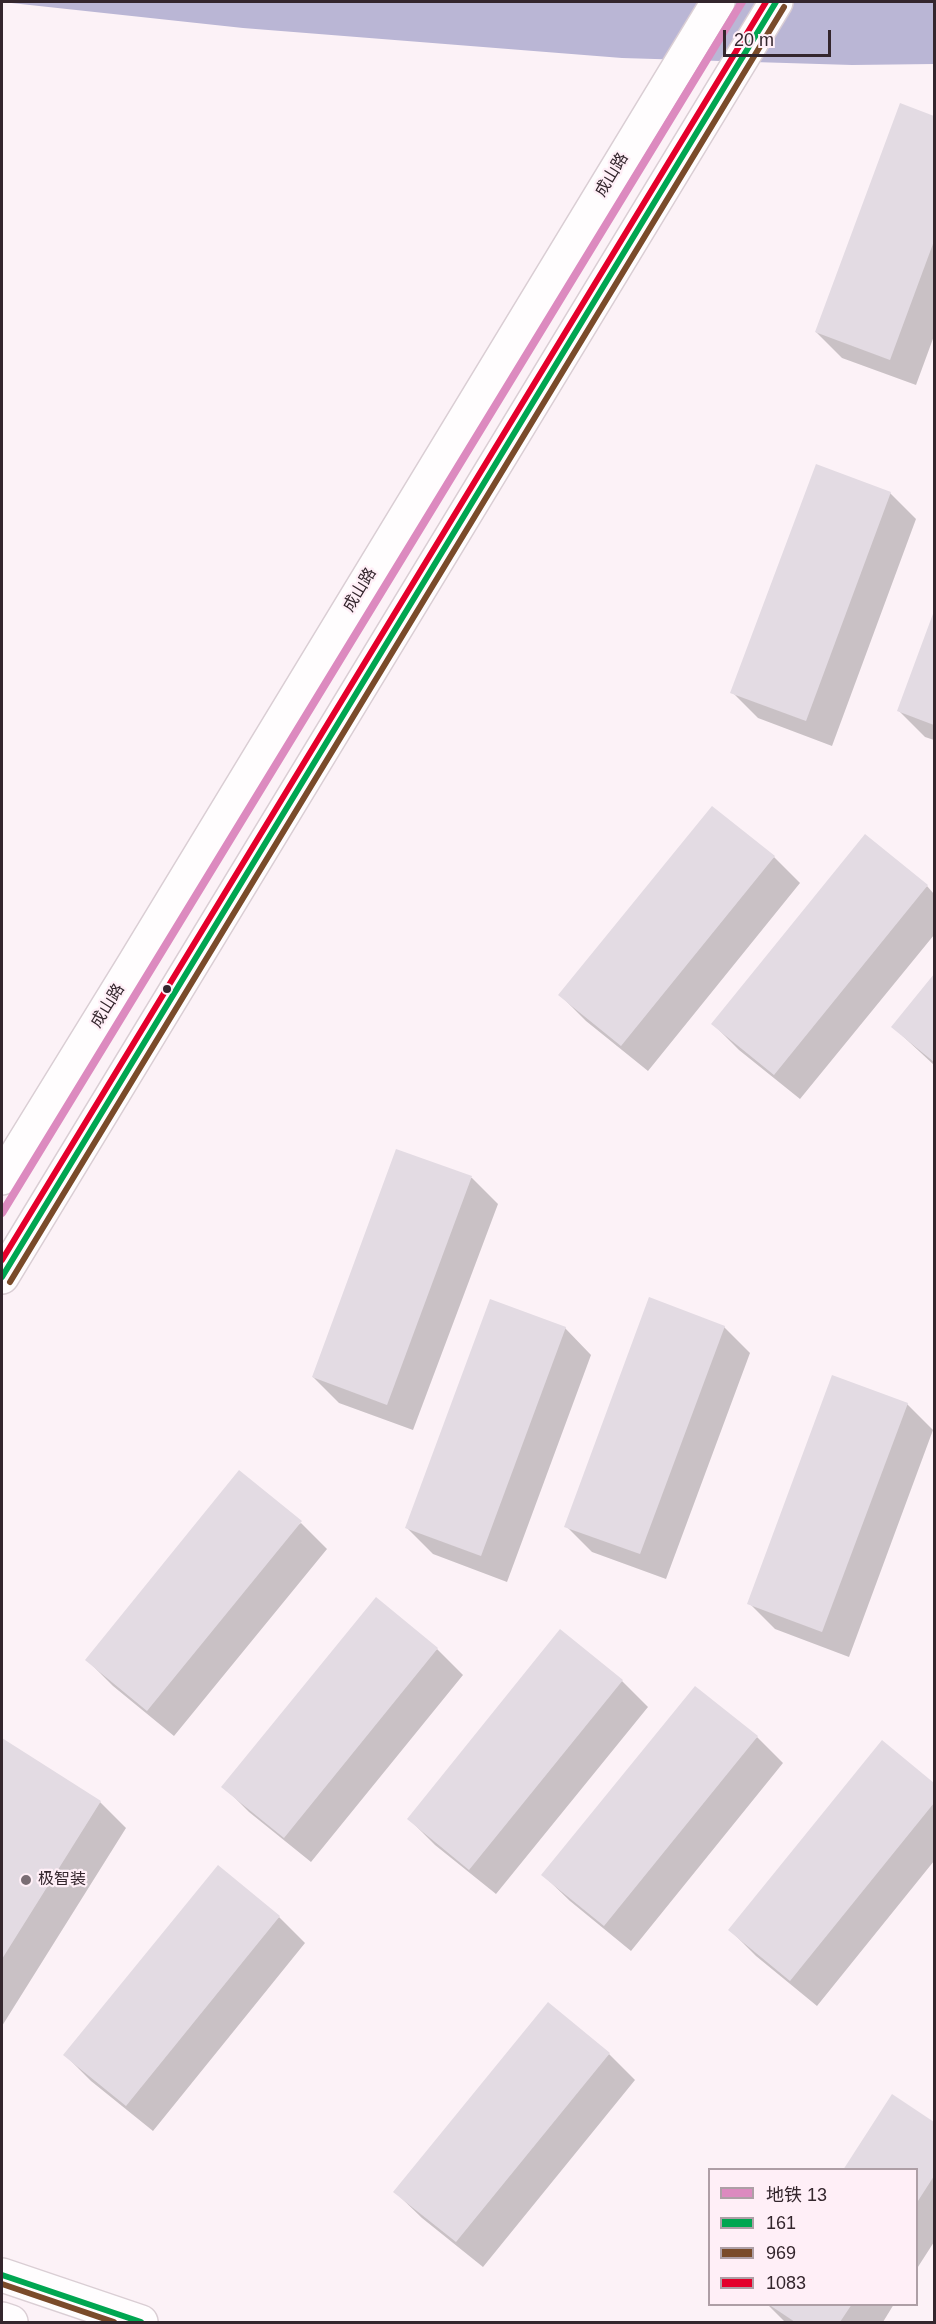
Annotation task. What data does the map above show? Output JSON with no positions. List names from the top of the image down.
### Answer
{
  "streets": {
    "main road": ["成山路"]
  },
  "places": ["极智装"],
  "lines": [
    "metro line 13",
    "transit line 161",
    "transit line 1083",
    "transit line 969"
  ],
  "legend": [
    "地铁 13",
    "161",
    "969",
    "1083"
  ],
  "scale_bar": "20 m"
}
